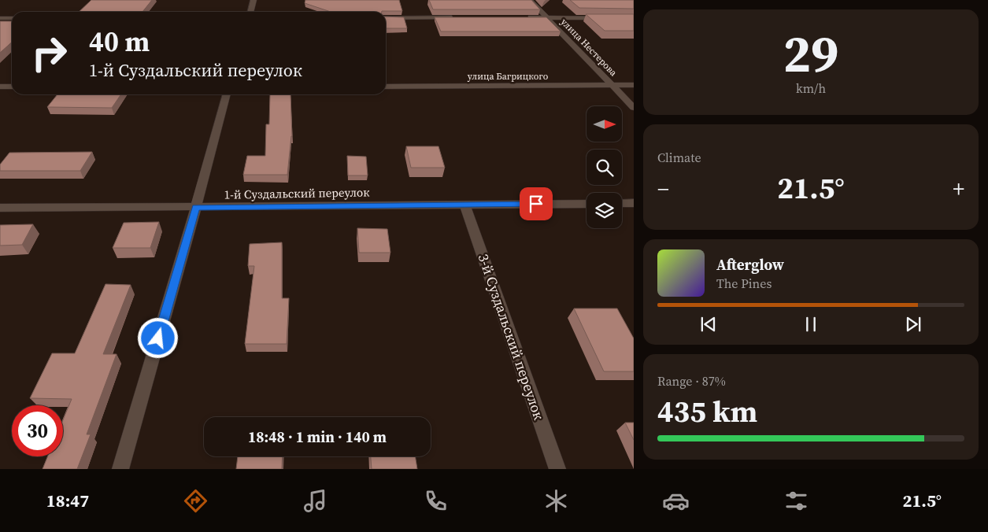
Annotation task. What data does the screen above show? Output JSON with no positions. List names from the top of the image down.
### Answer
{
  "streets": {
    "street": [
      "улица Нестерова",
      "улица Багрицкого",
      "1-й Суздальский переулок",
      "3-й Суздальский переулок"
    ]
  },
  "crossings": [
    ["улица Нестерова", "улица Багрицкого"],
    ["1-й Суздальский переулок", "3-й Суздальский переулок"]
  ],
  "north": "right",
  "page": {
    "tile": [
      ["29", "km/h"],
      "Climate",
      ["Range · 87%", "435 km"]
    ],
    "turn": ["40 m", "1-й Суздальский переулок"],
    "heat": ["−", "21.5°", "+"],
    "song": ["Afterglow", "The Pines"],
    "limit": "30",
    "trip": "18:48 · 1 min · 140 m",
    "tabs": ["18:47", "21.5°"]
  }
}
